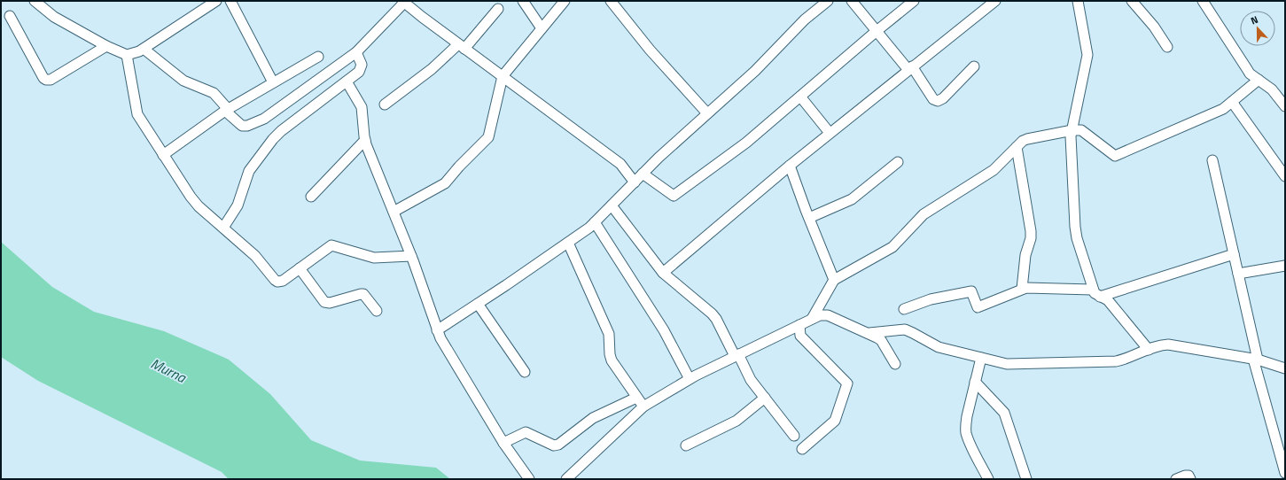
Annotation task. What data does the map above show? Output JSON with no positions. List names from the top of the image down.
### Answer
{
  "water": ["Murna"],
  "north": "top"
}
